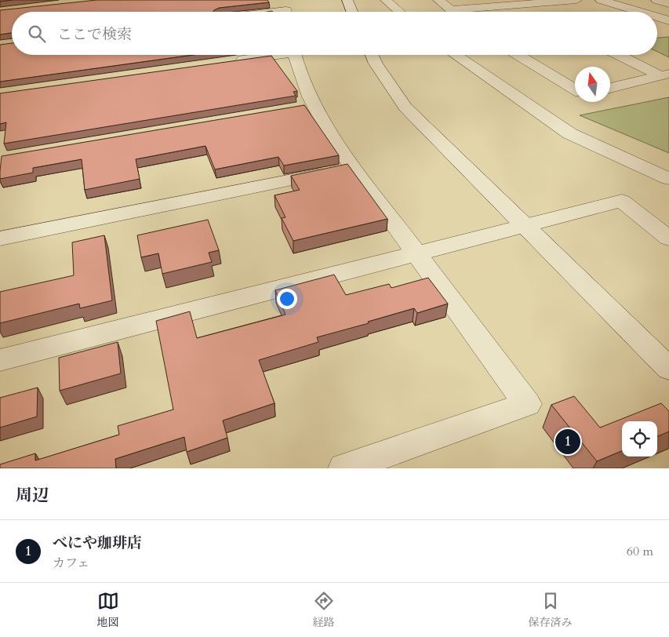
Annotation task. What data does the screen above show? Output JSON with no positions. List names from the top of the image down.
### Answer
{
  "north": "top",
  "page": {
    "search": "ここで検索",
    "pins": "1",
    "heading": "周辺",
    "list": [
      {
        "mark": "1",
        "name": "べにや珈琲店",
        "note": "カフェ",
        "value": "60 m"
      }
    ],
    "nav": ["地図", "経路", "保存済み"]
  }
}
